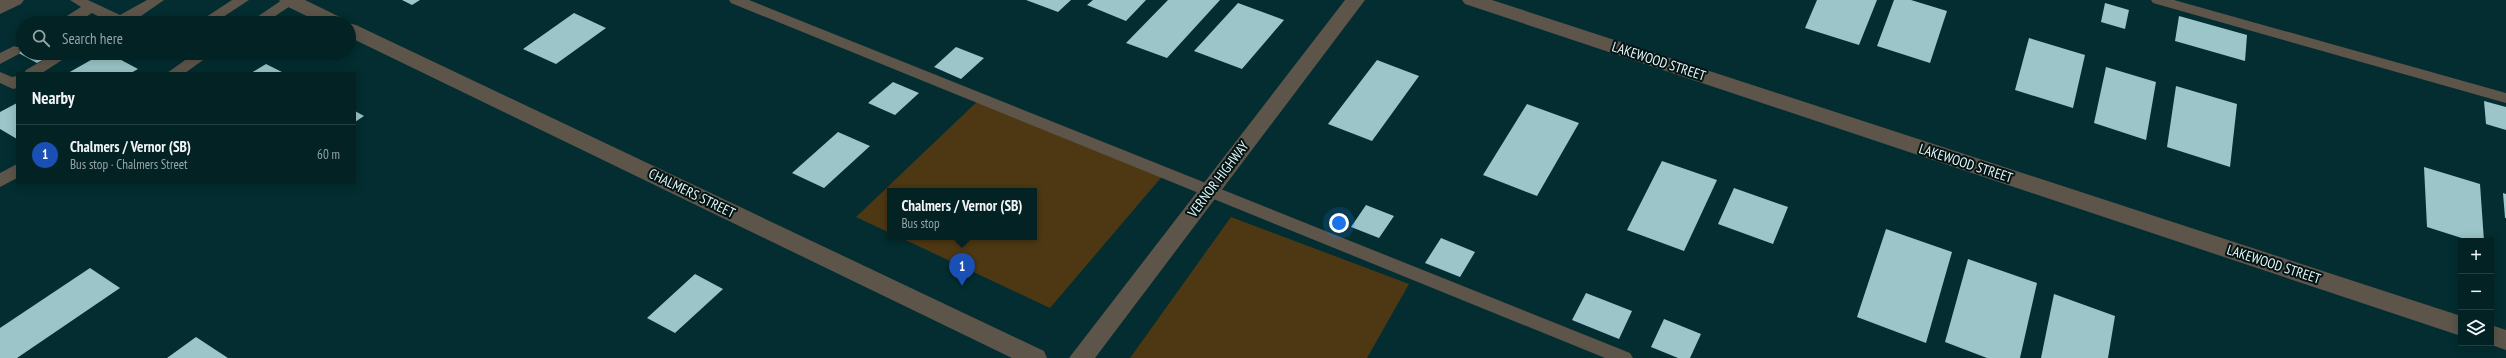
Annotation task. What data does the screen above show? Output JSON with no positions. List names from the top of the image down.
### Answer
{
  "streets": {
    "street": ["LAKEWOOD STREET", "VERNOR HIGHWAY", "CHALMERS STREET"]
  },
  "page": {
    "search": "Search here",
    "heading": "Nearby",
    "list": [
      {
        "mark": "1",
        "name": "Chalmers / Vernor (SB)",
        "note": "Bus stop · Chalmers Street",
        "value": "60 m"
      }
    ],
    "popup": ["Chalmers / Vernor (SB)", "Bus stop"],
    "map_buttons": ["+", "−"],
    "pins": "1"
  }
}
